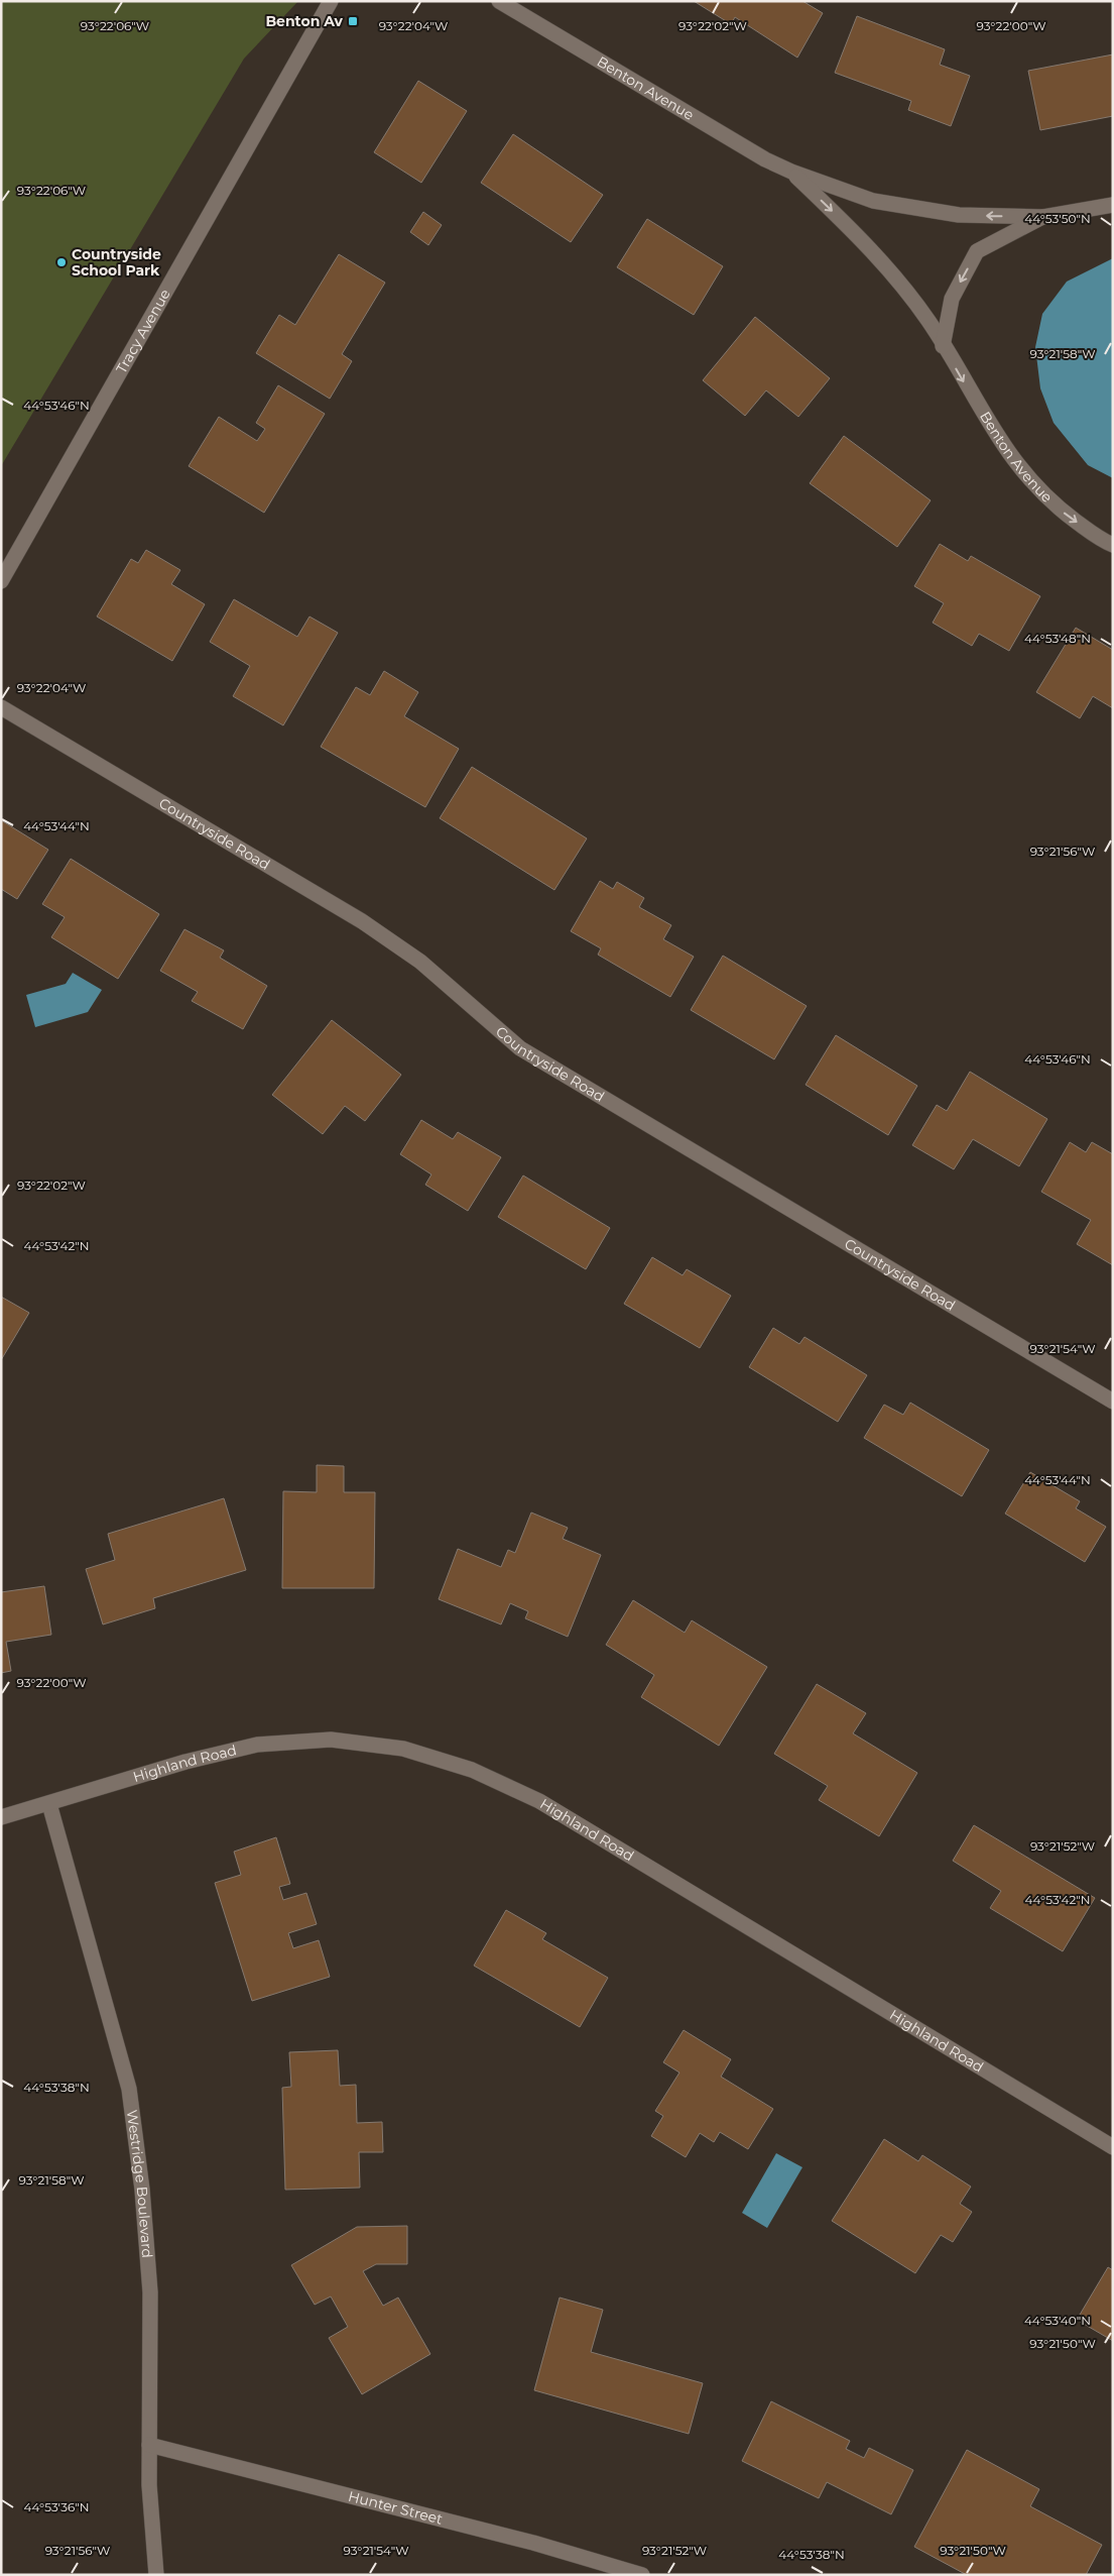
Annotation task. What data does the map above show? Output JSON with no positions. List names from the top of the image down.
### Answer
{
  "streets": {
    "street": [
      "Benton Avenue",
      "Tracy Avenue",
      "Countryside Road",
      "Highland Road",
      "Westridge Boulevard",
      "Hunter Street"
    ]
  },
  "crossings": [
    ["Highland Road", "Westridge Boulevard"],
    ["Westridge Boulevard", "Hunter Street"]
  ],
  "places": {
    "transit": ["Benton Av"],
    "other": ["Countryside School Park"]
  },
  "coordinates": [
    "93°22'06\"W",
    "93°22'04\"W",
    "93°22'02\"W",
    "93°22'00\"W",
    "44°53'50\"N",
    "93°21'58\"W",
    "44°53'46\"N",
    "44°53'48\"N",
    "44°53'44\"N",
    "93°21'56\"W",
    "44°53'42\"N",
    "93°21'54\"W",
    "93°21'52\"W",
    "44°53'38\"N",
    "44°53'40\"N",
    "93°21'50\"W",
    "44°53'36\"N"
  ]
}
